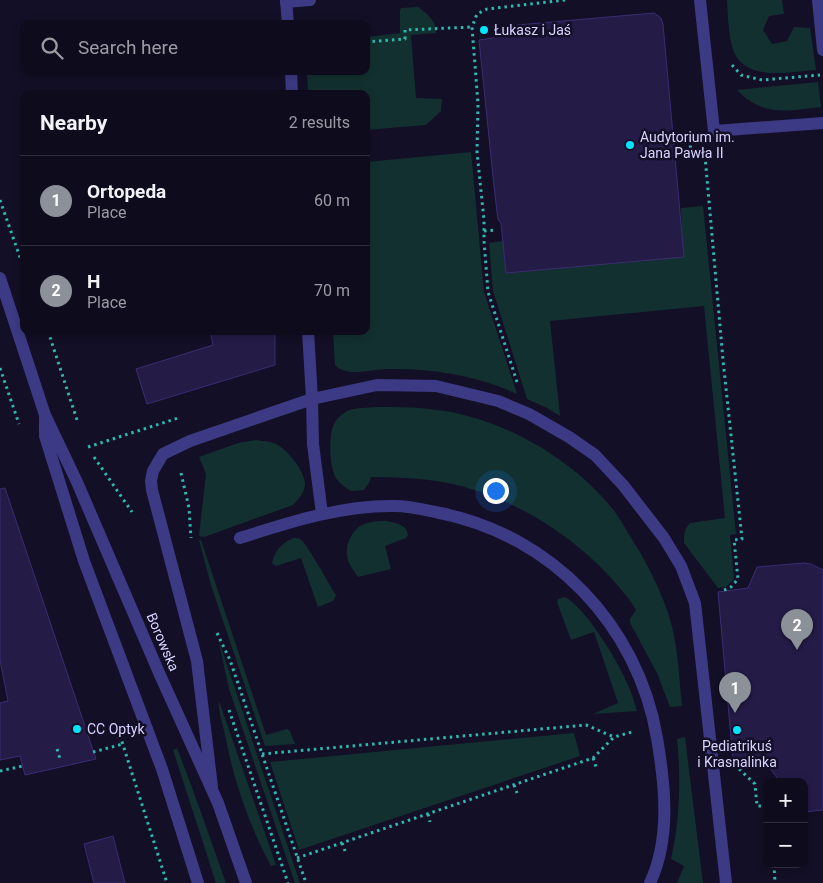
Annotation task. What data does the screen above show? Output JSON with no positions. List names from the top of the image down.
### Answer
{
  "streets": {
    "street": ["Borowska"]
  },
  "places": [
    "Łukasz i Jaś",
    "Audytorium im. Jana Pawła II",
    "CC Optyk",
    "Pediatrikuś i Krasnalinka"
  ],
  "page": {
    "search": "Search here",
    "heading": ["Nearby", "2 results"],
    "list": [
      {
        "mark": "1",
        "name": "Ortopeda",
        "note": "Place",
        "value": "60 m"
      },
      {
        "mark": "2",
        "name": "H",
        "note": "Place",
        "value": "70 m"
      }
    ],
    "pins": ["2", "1"],
    "map_buttons": ["+", "−"]
  }
}
